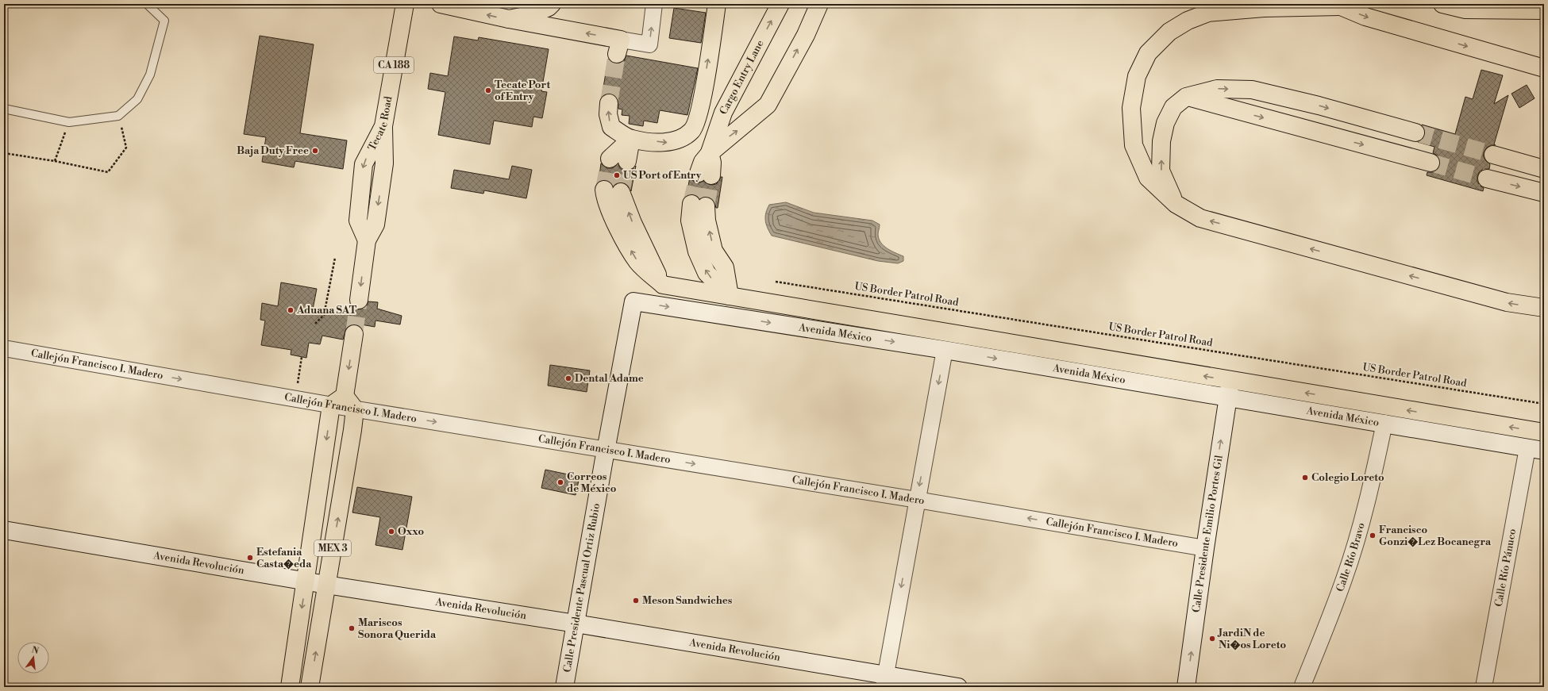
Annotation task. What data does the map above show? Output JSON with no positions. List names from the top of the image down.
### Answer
{
  "streets": {
    "highway": [
      "CA 188",
      "Cargo Entry Lane",
      "Tecate Road",
      "MEX 3"
    ],
    "street": [
      "Avenida México",
      "Callejón Francisco I. Madero",
      "Calle Presidente Emilio Portes Gil",
      "Calle Río Bravo",
      "Avenida Revolución",
      "Calle Río Pánuco",
      "Calle Presidente Pascual Ortiz Rubio"
    ],
    "path": ["US Border Patrol Road"]
  },
  "crossings": [
    ["Avenida México", "Calle Presidente Emilio Portes Gil"],
    ["Avenida México", "Calle Río Bravo"],
    ["Avenida México", "Calle Río Pánuco"],
    ["Avenida México", "Calle Presidente Pascual Ortiz Rubio"],
    ["Callejón Francisco I. Madero", "Calle Presidente Emilio Portes Gil"],
    ["Callejón Francisco I. Madero", "MEX 3"],
    ["Callejón Francisco I. Madero", "Calle Presidente Pascual Ortiz Rubio"],
    ["MEX 3", "Avenida Revolución"],
    ["Avenida Revolución", "Calle Presidente Pascual Ortiz Rubio"]
  ],
  "one_way": ["Tecate Road", "Avenida México", "Calle Presidente Emilio Portes Gil"],
  "places": [
    "Tecate Port of Entry",
    "Baja Duty Free",
    "US Port of Entry",
    "Aduana SAT",
    "Dental Adame",
    "Colegio Loreto",
    "Correos de México",
    "Oxxo",
    "Francisco Gonzi�Lez Bocanegra",
    "Estefania Casta�eda",
    "Meson Sandwiches",
    "Mariscos Sonora Querida",
    "JardiN de Ni�os Loreto"
  ],
  "north": "top"
}
